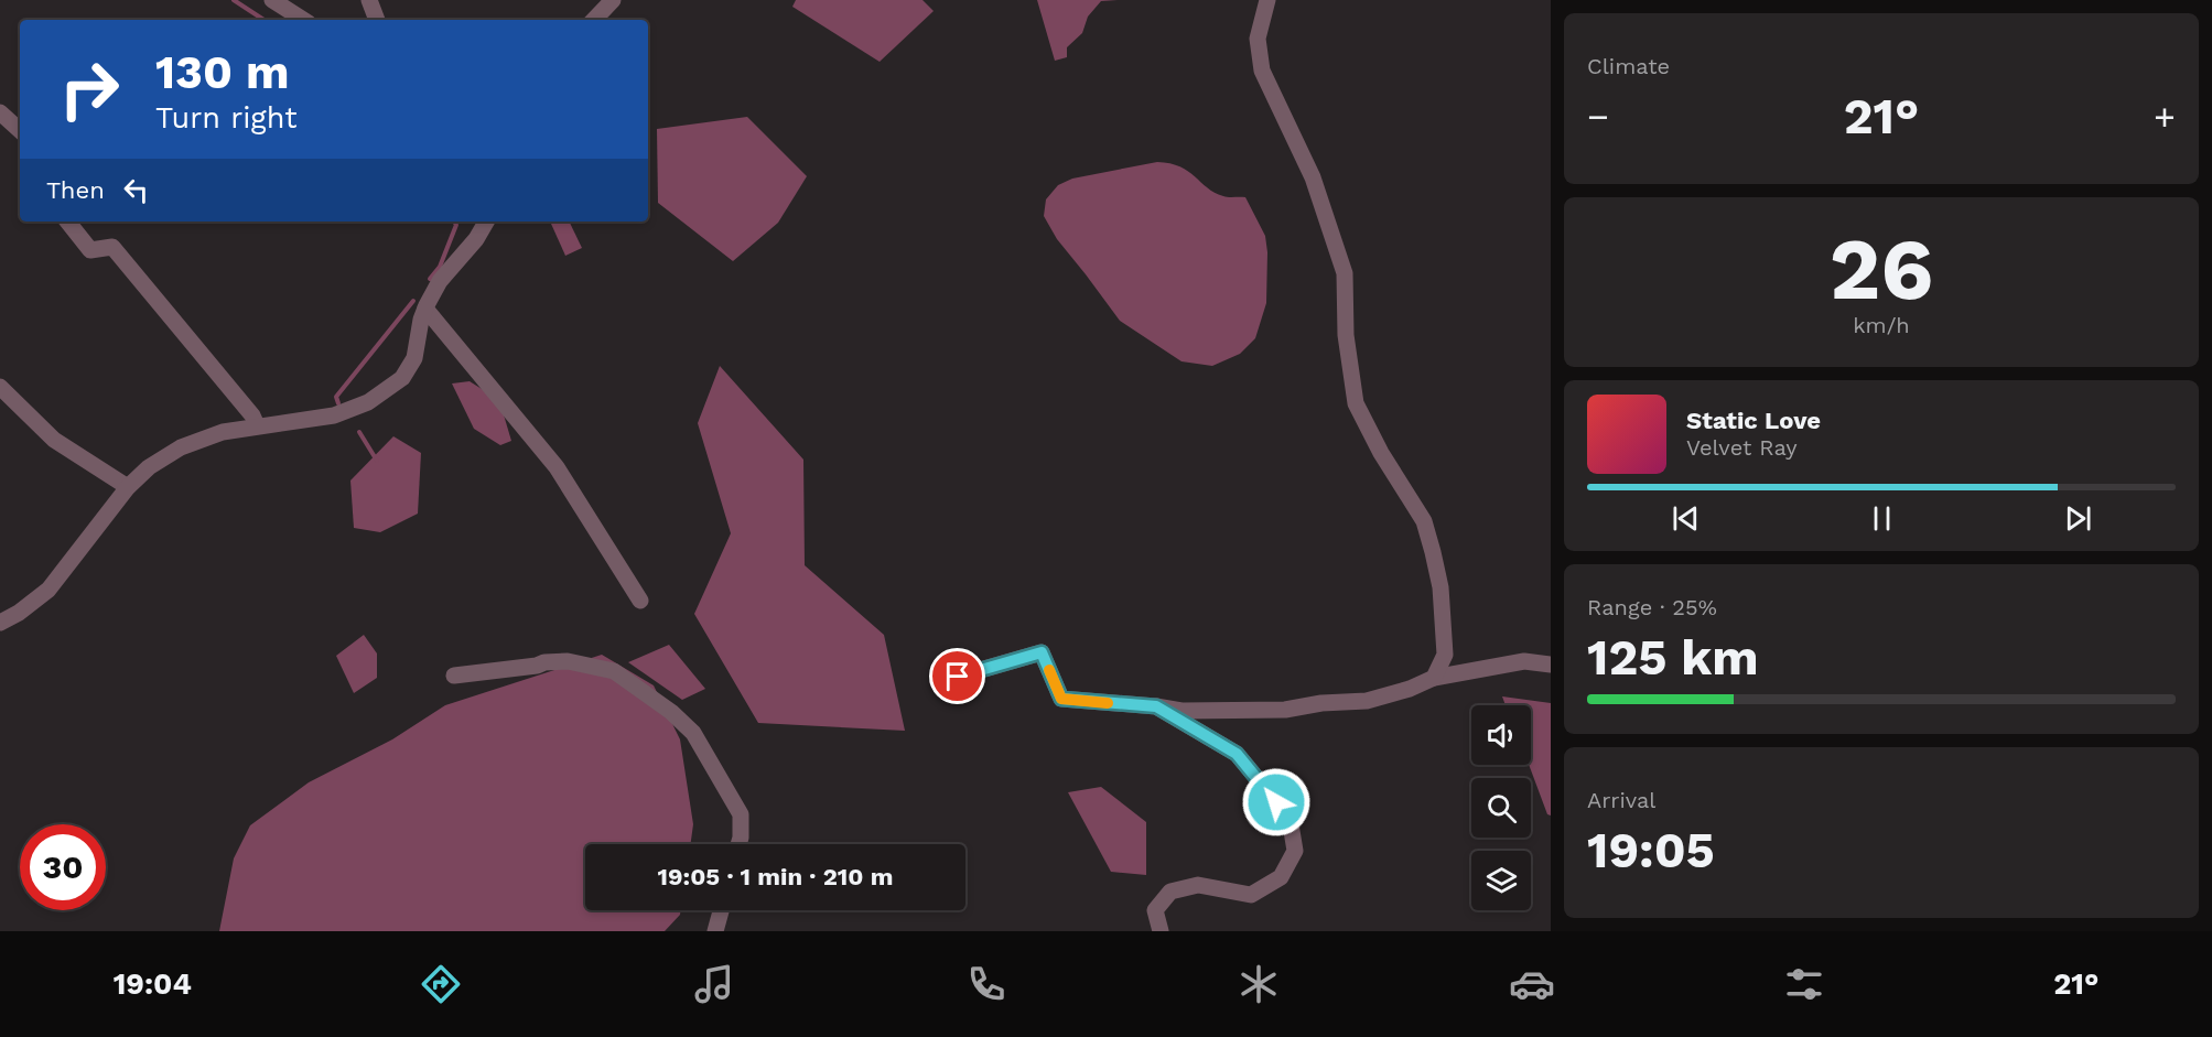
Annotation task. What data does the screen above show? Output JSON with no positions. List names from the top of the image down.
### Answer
{
  "page": {
    "tile": [
      "Climate",
      ["26", "km/h"],
      ["Range · 25%", "125 km"],
      ["Arrival", "19:05"]
    ],
    "turn": ["130 m", "Turn right"],
    "heat": ["−", "21°", "+"],
    "then": "Then",
    "song": ["Static Love", "Velvet Ray"],
    "limit": "30",
    "trip": "19:05 · 1 min · 210 m",
    "tabs": ["19:04", "21°"]
  }
}
